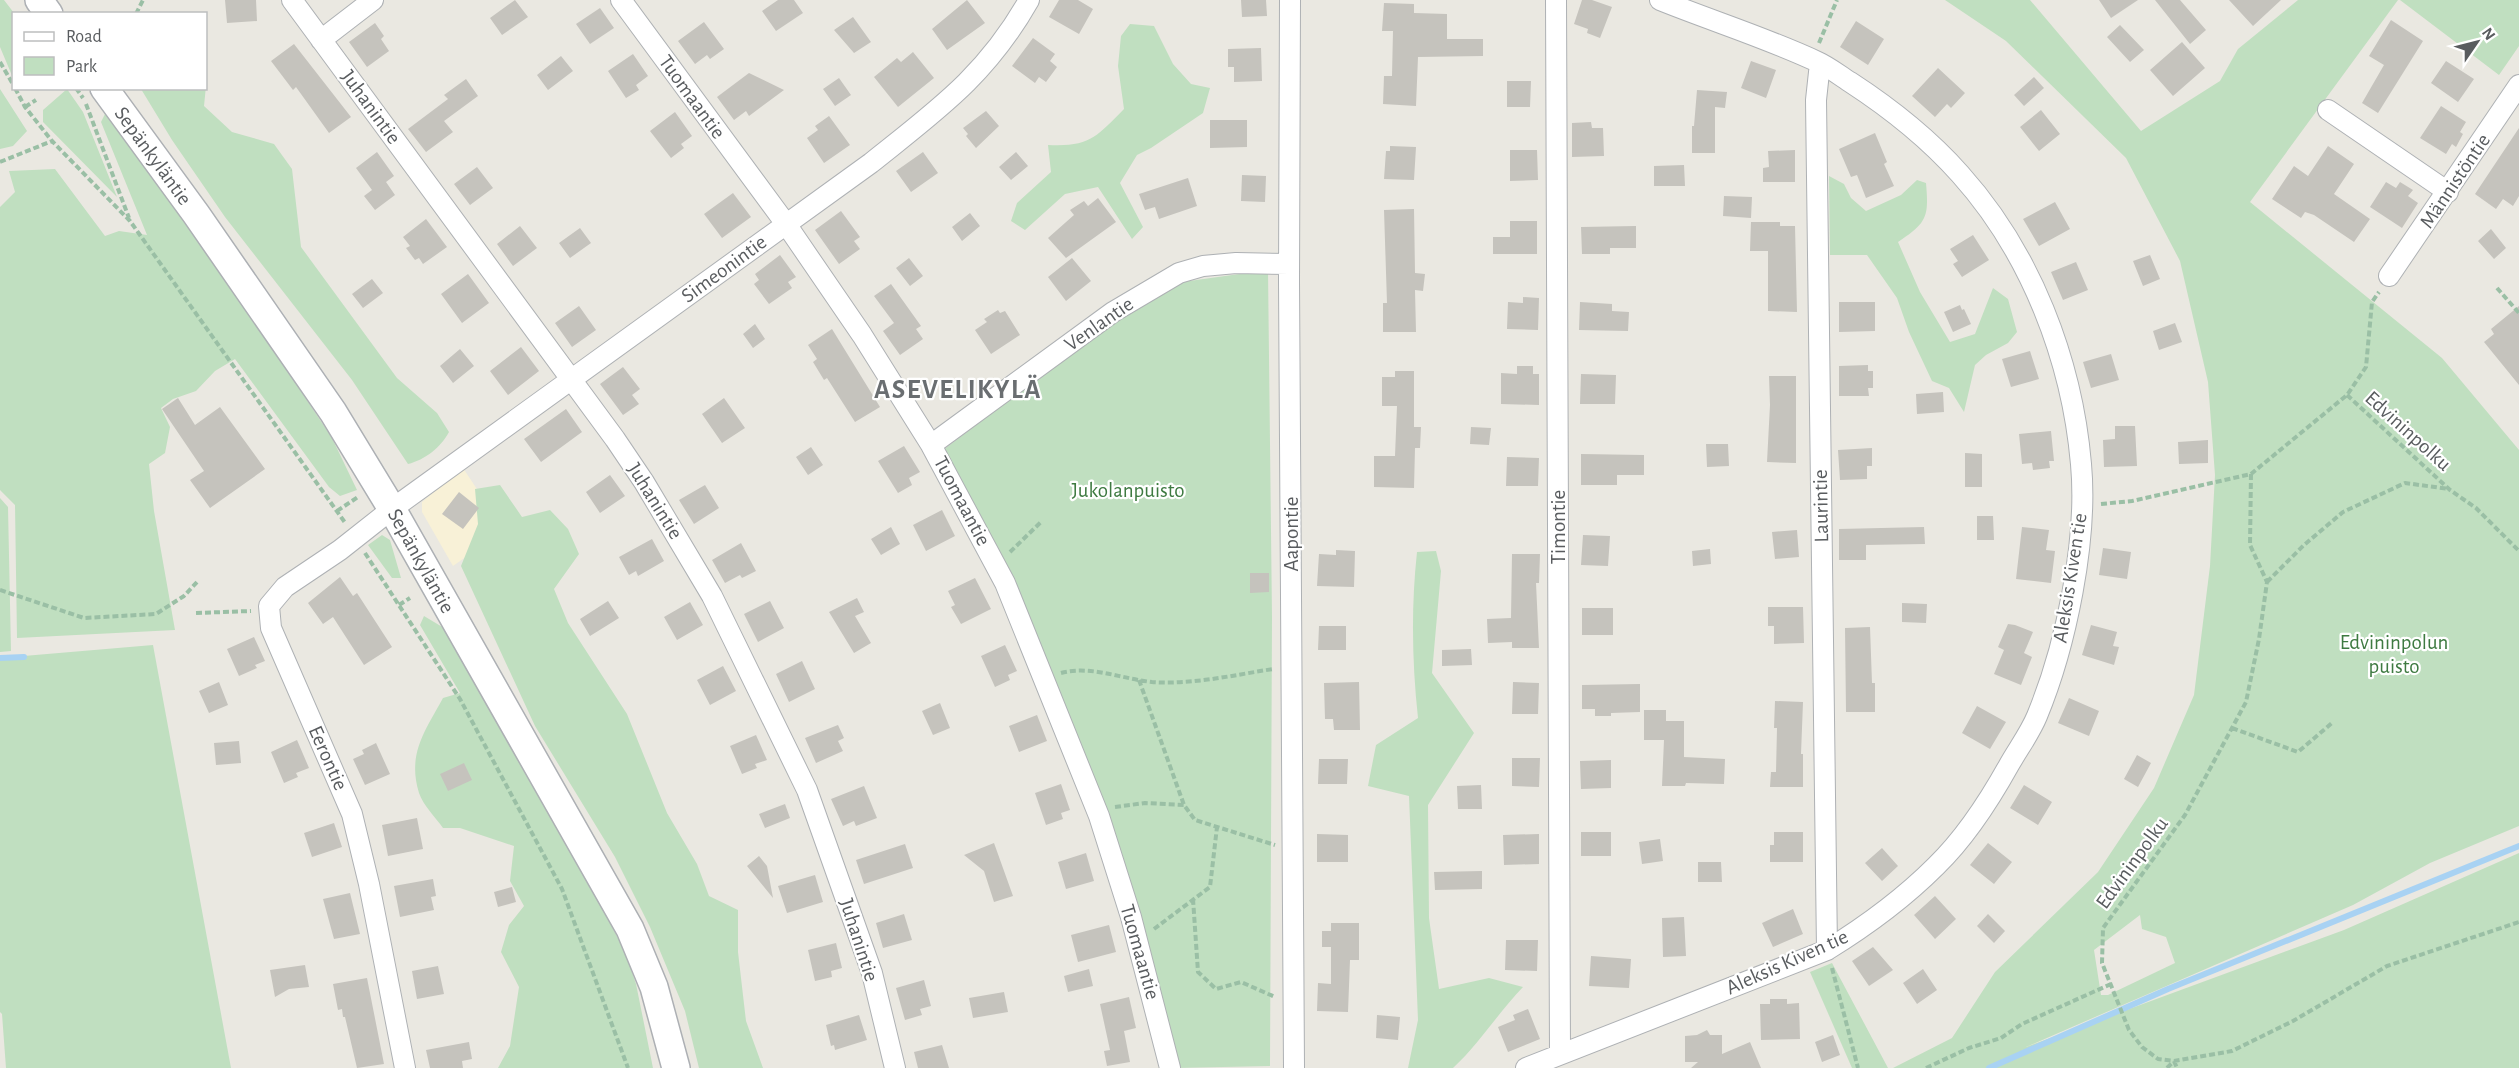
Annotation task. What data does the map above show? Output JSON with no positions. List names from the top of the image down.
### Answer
{
  "streets": {
    "main road": ["Sepänkyläntie"],
    "street": [
      "Tuomaantie",
      "Juhanintie",
      "Männistöntie",
      "Simeonintie",
      "Venlantie",
      "Laurintie",
      "Timontie",
      "Aapontie",
      "Aleksis Kiven tie",
      "Eerontie"
    ],
    "path": ["Edvininpolku"]
  },
  "crossings": [
    ["Tuomaantie", "Simeonintie"],
    ["Tuomaantie", "Venlantie"],
    ["Juhanintie", "Simeonintie"],
    ["Sepänkyläntie", "Simeonintie"],
    ["Venlantie", "Aapontie"],
    ["Laurintie", "Aleksis Kiven tie"],
    ["Timontie", "Aleksis Kiven tie"]
  ],
  "districts": ["ASEVELIKYLÄ"],
  "parks": ["Jukolanpuisto", "Edvininpolun puisto"],
  "legend": ["Road", "Park"],
  "north": "top right"
}
